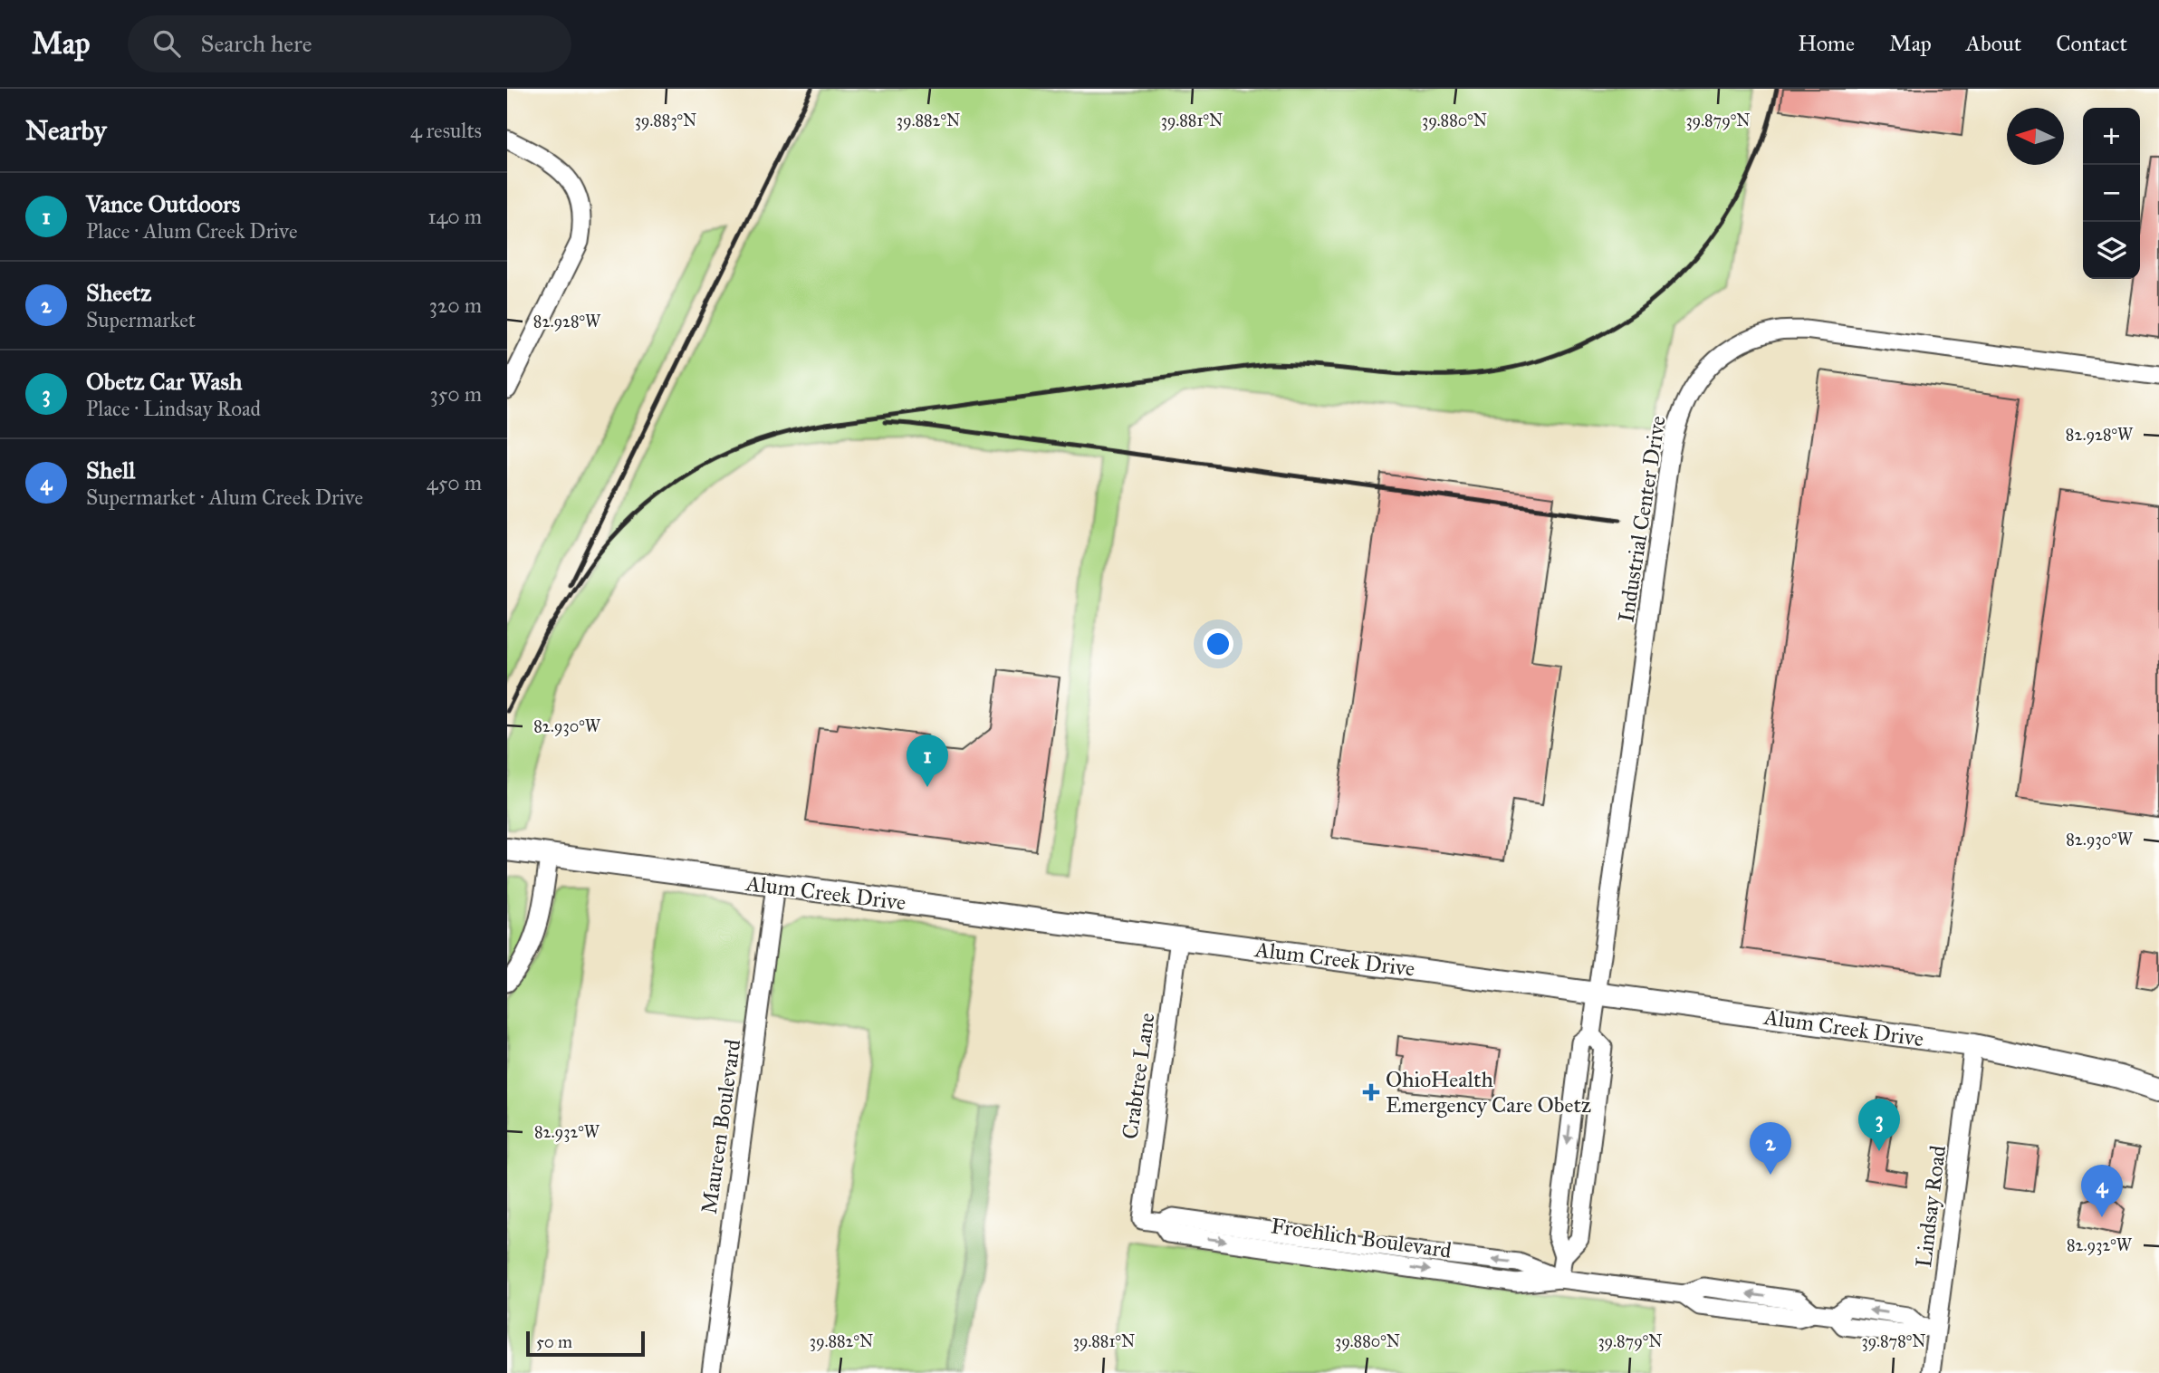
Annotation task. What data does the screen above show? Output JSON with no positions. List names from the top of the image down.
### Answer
{
  "streets": {
    "main road": ["Alum Creek Drive"],
    "street": [
      "Industrial Center Drive",
      "Crabtree Lane",
      "Maureen Boulevard",
      "Lindsay Road",
      "Froehlich Boulevard"
    ]
  },
  "crossings": [
    ["Industrial Center Drive", "Alum Creek Drive"],
    ["Industrial Center Drive", "Froehlich Boulevard"],
    ["Alum Creek Drive", "Crabtree Lane"],
    ["Alum Creek Drive", "Maureen Boulevard"],
    ["Alum Creek Drive", "Lindsay Road"],
    ["Crabtree Lane", "Froehlich Boulevard"],
    ["Lindsay Road", "Froehlich Boulevard"]
  ],
  "places": {
    "health": ["OhioHealth Emergency Care Obetz"]
  },
  "scale_bar": "50 m",
  "north": "left",
  "page": {
    "header": "Map",
    "search": "Search here",
    "nav": [
      "Home",
      "Map",
      "About",
      "Contact"
    ],
    "heading": ["Nearby", "4 results"],
    "map_buttons": ["+", "−"],
    "list": [
      {
        "mark": "1",
        "name": "Vance Outdoors",
        "note": "Place · Alum Creek Drive",
        "value": "140 m"
      },
      {
        "mark": "2",
        "name": "Sheetz",
        "note": "Supermarket",
        "value": "320 m"
      },
      {
        "mark": "3",
        "name": "Obetz Car Wash",
        "note": "Place · Lindsay Road",
        "value": "350 m"
      },
      {
        "mark": "4",
        "name": "Shell",
        "note": "Supermarket · Alum Creek Drive",
        "value": "450 m"
      }
    ],
    "pins": [
      "1",
      "3",
      "2",
      "4"
    ],
    "scale": "50 m"
  },
  "coordinates": [
    "39.883°N",
    "39.882°N",
    "39.881°N",
    "39.880°N",
    "39.879°N",
    "82.928°W",
    "82.930°W",
    "82.932°W",
    "39.878°N"
  ]
}
